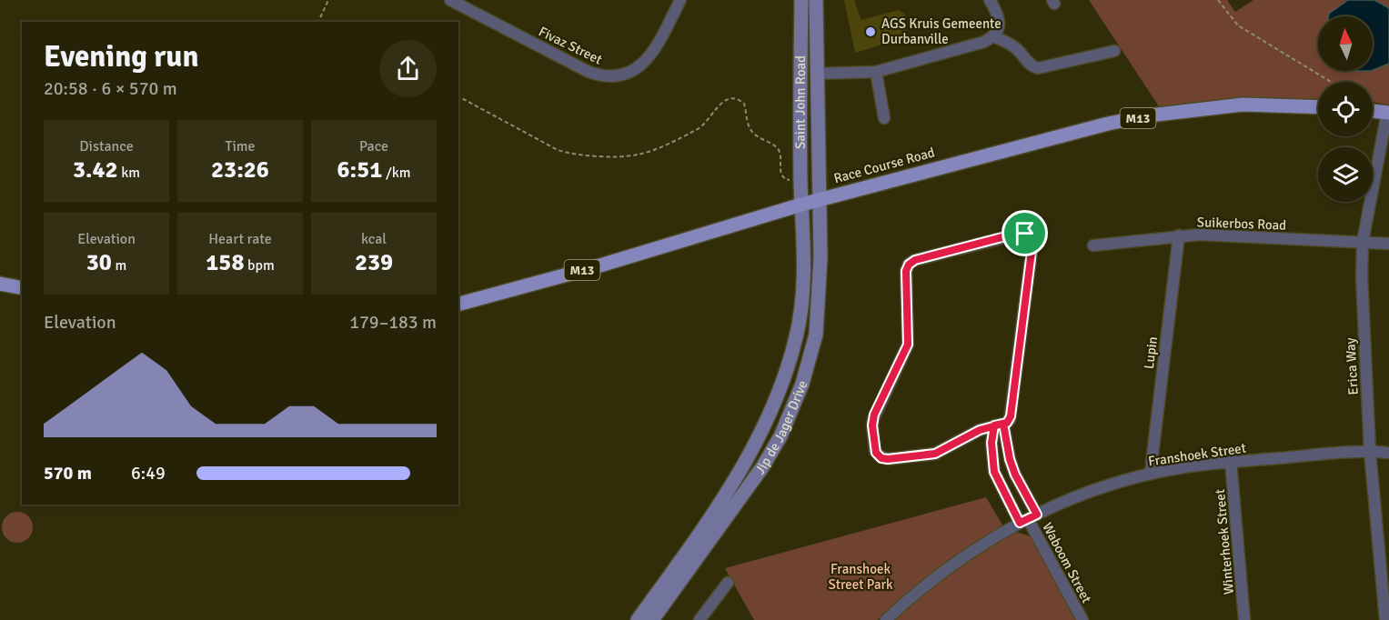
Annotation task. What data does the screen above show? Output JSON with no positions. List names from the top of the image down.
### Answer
{
  "streets": {
    "main road": [
      "Saint John Road",
      "M13",
      "Race Course Road",
      "Jip de Jager Drive"
    ],
    "street": [
      "Fivaz Street",
      "Suikerbos Road",
      "Lupin",
      "Erica Way",
      "Franshoek Street",
      "Winterhoek Street",
      "Waboom Street"
    ]
  },
  "crossings": [
    ["Saint John Road", "Race Course Road"],
    ["Saint John Road", "Jip de Jager Drive"],
    ["Race Course Road", "Jip de Jager Drive"],
    ["Suikerbos Road", "Lupin"],
    ["Suikerbos Road", "Erica Way"],
    ["Lupin", "Franshoek Street"],
    ["Erica Way", "Franshoek Street"],
    ["Franshoek Street", "Winterhoek Street"],
    ["Franshoek Street", "Waboom Street"]
  ],
  "parks": ["Franshoek Street Park"],
  "places": ["AGS Kruis Gemeente Durbanville"],
  "north": "top",
  "page": {
    "heading": ["Evening run", "20:58 · 6 × 570 m"],
    "stats": [
      ["Distance", "3.42 km"],
      ["Time", "23:26"],
      ["Pace", "6:51 /km"],
      ["Elevation", "30 m"],
      ["Heart rate", "158 bpm"],
      ["kcal", "239"]
    ],
    "chart": ["Elevation", "179–183 m"],
    "list": [
      {
        "name": "570 m",
        "note": "6:49"
      }
    ]
  }
}
